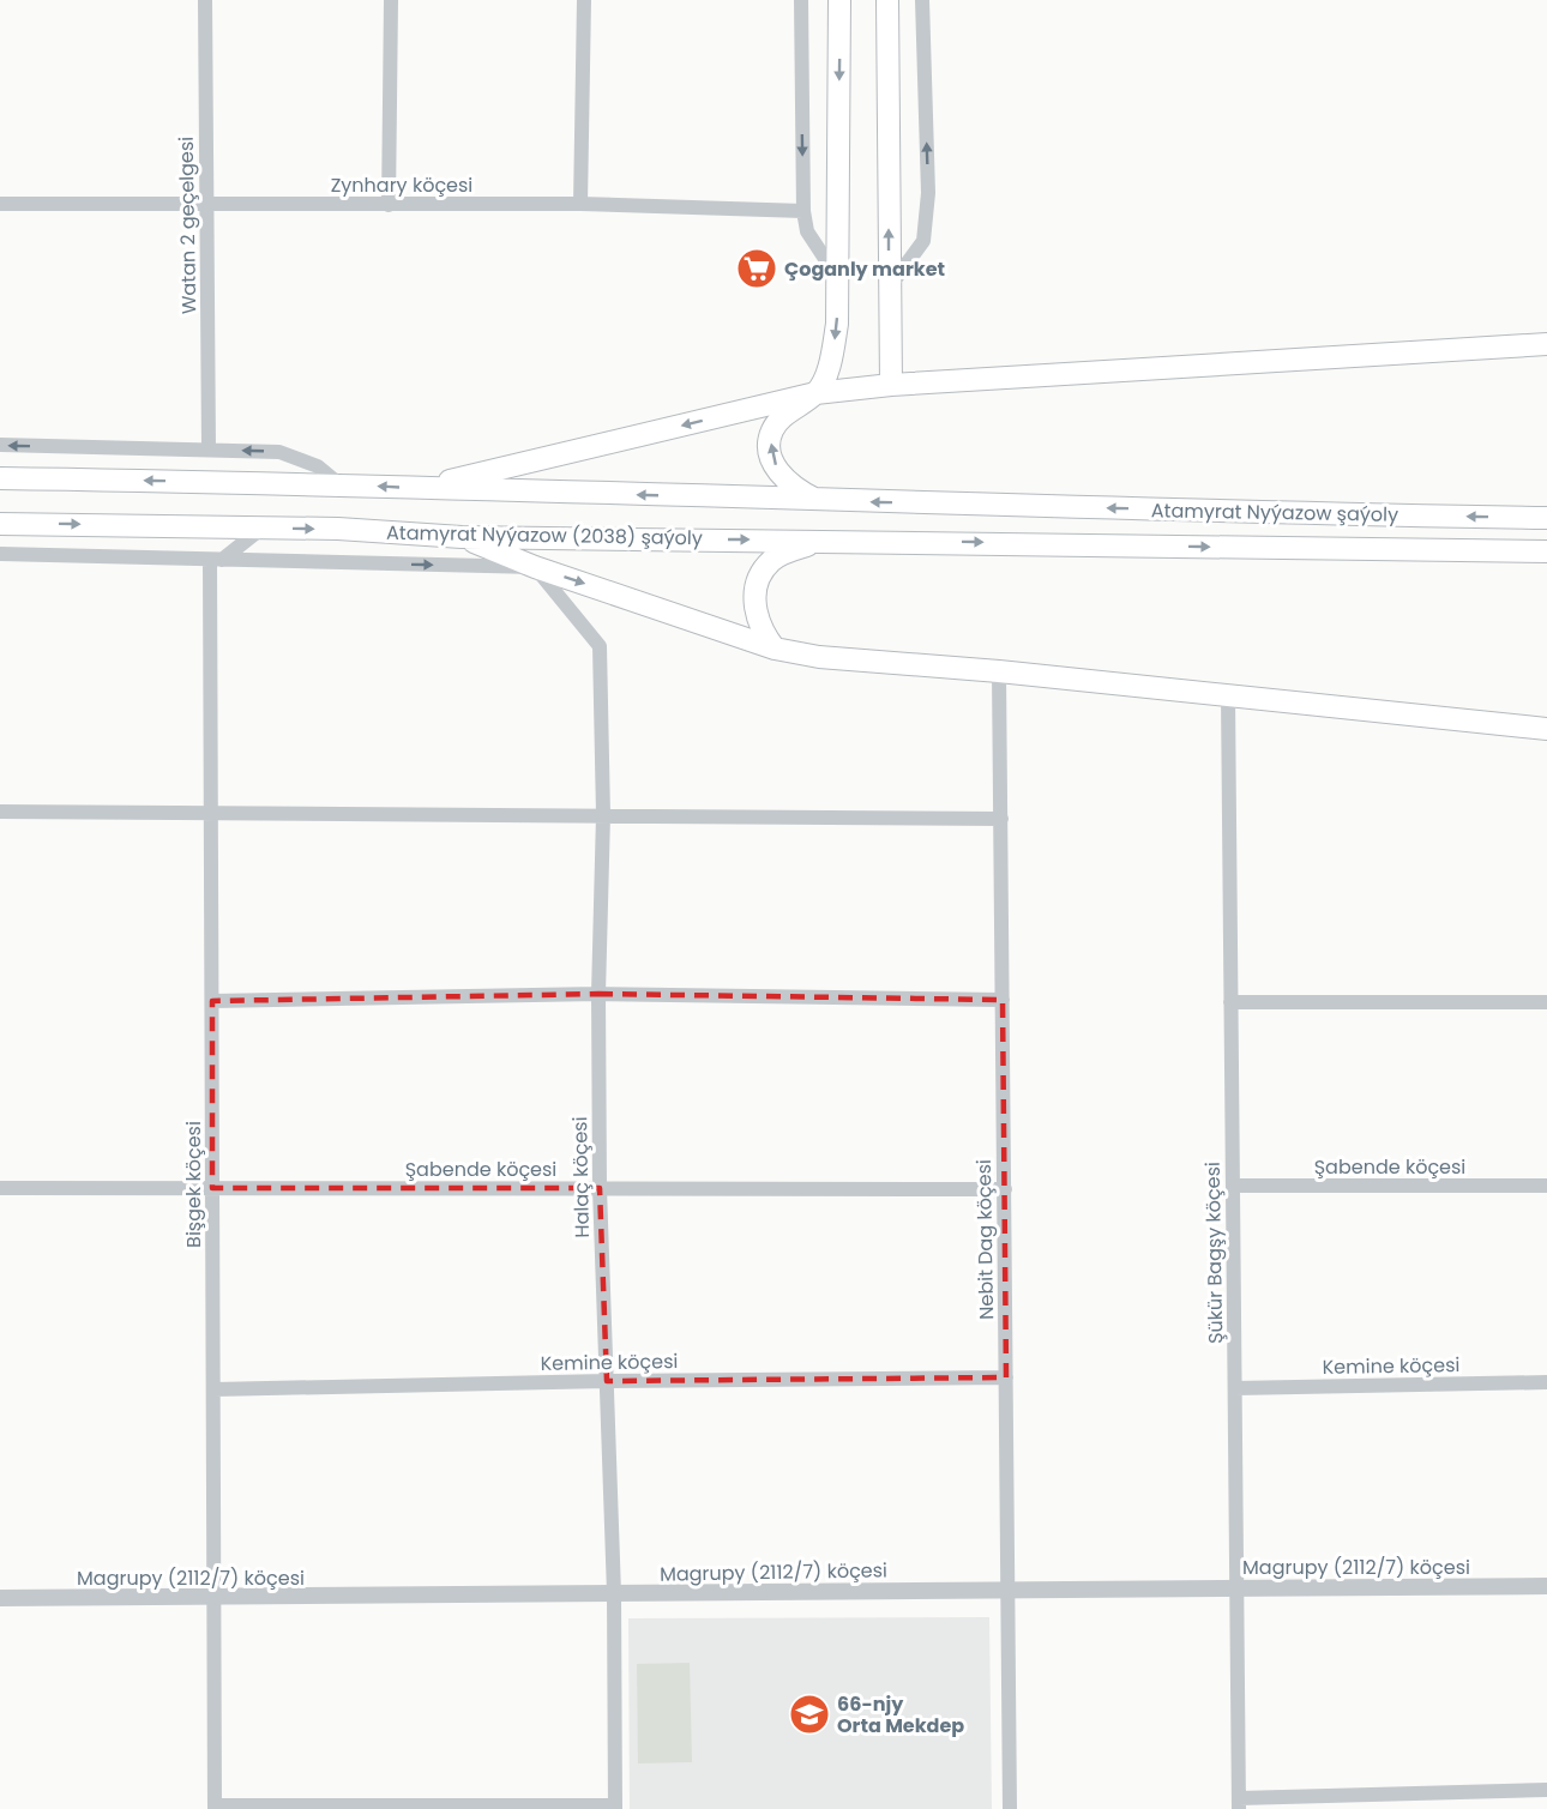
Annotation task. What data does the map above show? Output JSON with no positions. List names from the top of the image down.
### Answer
{
  "streets": {
    "main road": ["Atamyrat Nyýazow şaýoly", "Atamyrat Nyýazow (2038) şaýoly"],
    "street": [
      "Zynhary köçesi",
      "Watan 2 geçelgesi",
      "Şabende köçesi",
      "Halaç köçesi",
      "Bişgek köçesi",
      "Nebit Dag köçesi",
      "Şükür Bagşy köçesi",
      "Kemine köçesi",
      "Magrupy (2112/7) köçesi"
    ]
  },
  "crossings": [
    ["Zynhary köçesi", "Watan 2 geçelgesi"],
    ["Atamyrat Nyýazow şaýoly", "Atamyrat Nyýazow (2038) şaýoly"],
    ["Şabende köçesi", "Halaç köçesi"],
    ["Şabende köçesi", "Bişgek köçesi"],
    ["Şabende köçesi", "Nebit Dag köçesi"],
    ["Şabende köçesi", "Şükür Bagşy köçesi"],
    ["Halaç köçesi", "Kemine köçesi"],
    ["Halaç köçesi", "Magrupy (2112/7) köçesi"],
    ["Bişgek köçesi", "Kemine köçesi"],
    ["Bişgek köçesi", "Magrupy (2112/7) köçesi"],
    ["Nebit Dag köçesi", "Kemine köçesi"],
    ["Nebit Dag köçesi", "Magrupy (2112/7) köçesi"],
    ["Şükür Bagşy köçesi", "Kemine köçesi"],
    ["Şükür Bagşy köçesi", "Magrupy (2112/7) köçesi"]
  ],
  "places": {
    "supermarket": ["Çoganly market"],
    "school or university": ["66-njy Orta Mekdep"]
  }
}
